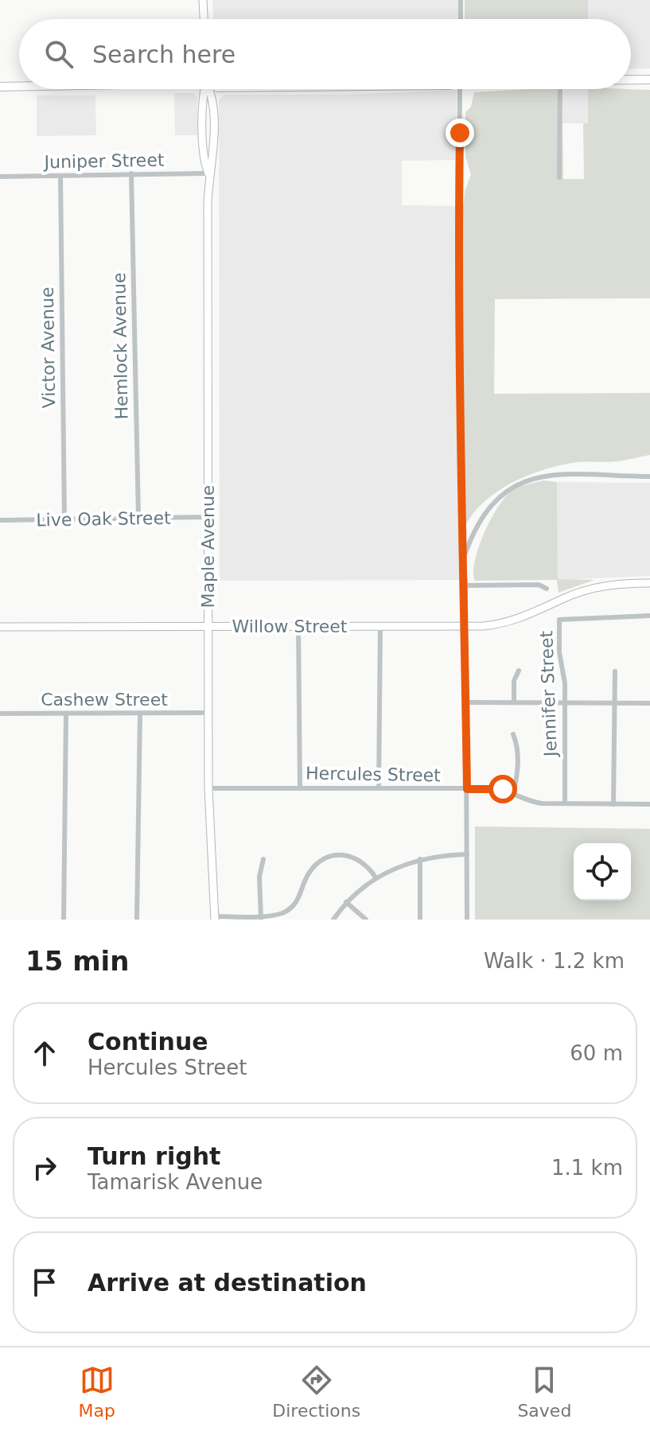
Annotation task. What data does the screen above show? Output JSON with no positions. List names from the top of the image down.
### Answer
{
  "streets": {
    "street": [
      "Juniper Street",
      "Hemlock Avenue",
      "Victor Avenue",
      "Live Oak Street",
      "Maple Avenue",
      "Willow Street",
      "Jennifer Street",
      "Cashew Street",
      "Hercules Street"
    ]
  },
  "crossings": [
    ["Juniper Street", "Hemlock Avenue"],
    ["Juniper Street", "Victor Avenue"],
    ["Juniper Street", "Maple Avenue"],
    ["Hemlock Avenue", "Live Oak Street"],
    ["Victor Avenue", "Live Oak Street"],
    ["Live Oak Street", "Maple Avenue"],
    ["Maple Avenue", "Willow Street"],
    ["Maple Avenue", "Cashew Street"],
    ["Maple Avenue", "Hercules Street"],
    ["Jennifer Street", "Hercules Street"]
  ],
  "page": {
    "search": "Search here",
    "heading": ["15 min", "Walk · 1.2 km"],
    "list": [
      ["Continue", "Hercules Street", "60 m"],
      ["Turn right", "Tamarisk Avenue", "1.1 km"],
      "Arrive at destination"
    ],
    "nav": ["Map", "Directions", "Saved"]
  }
}
